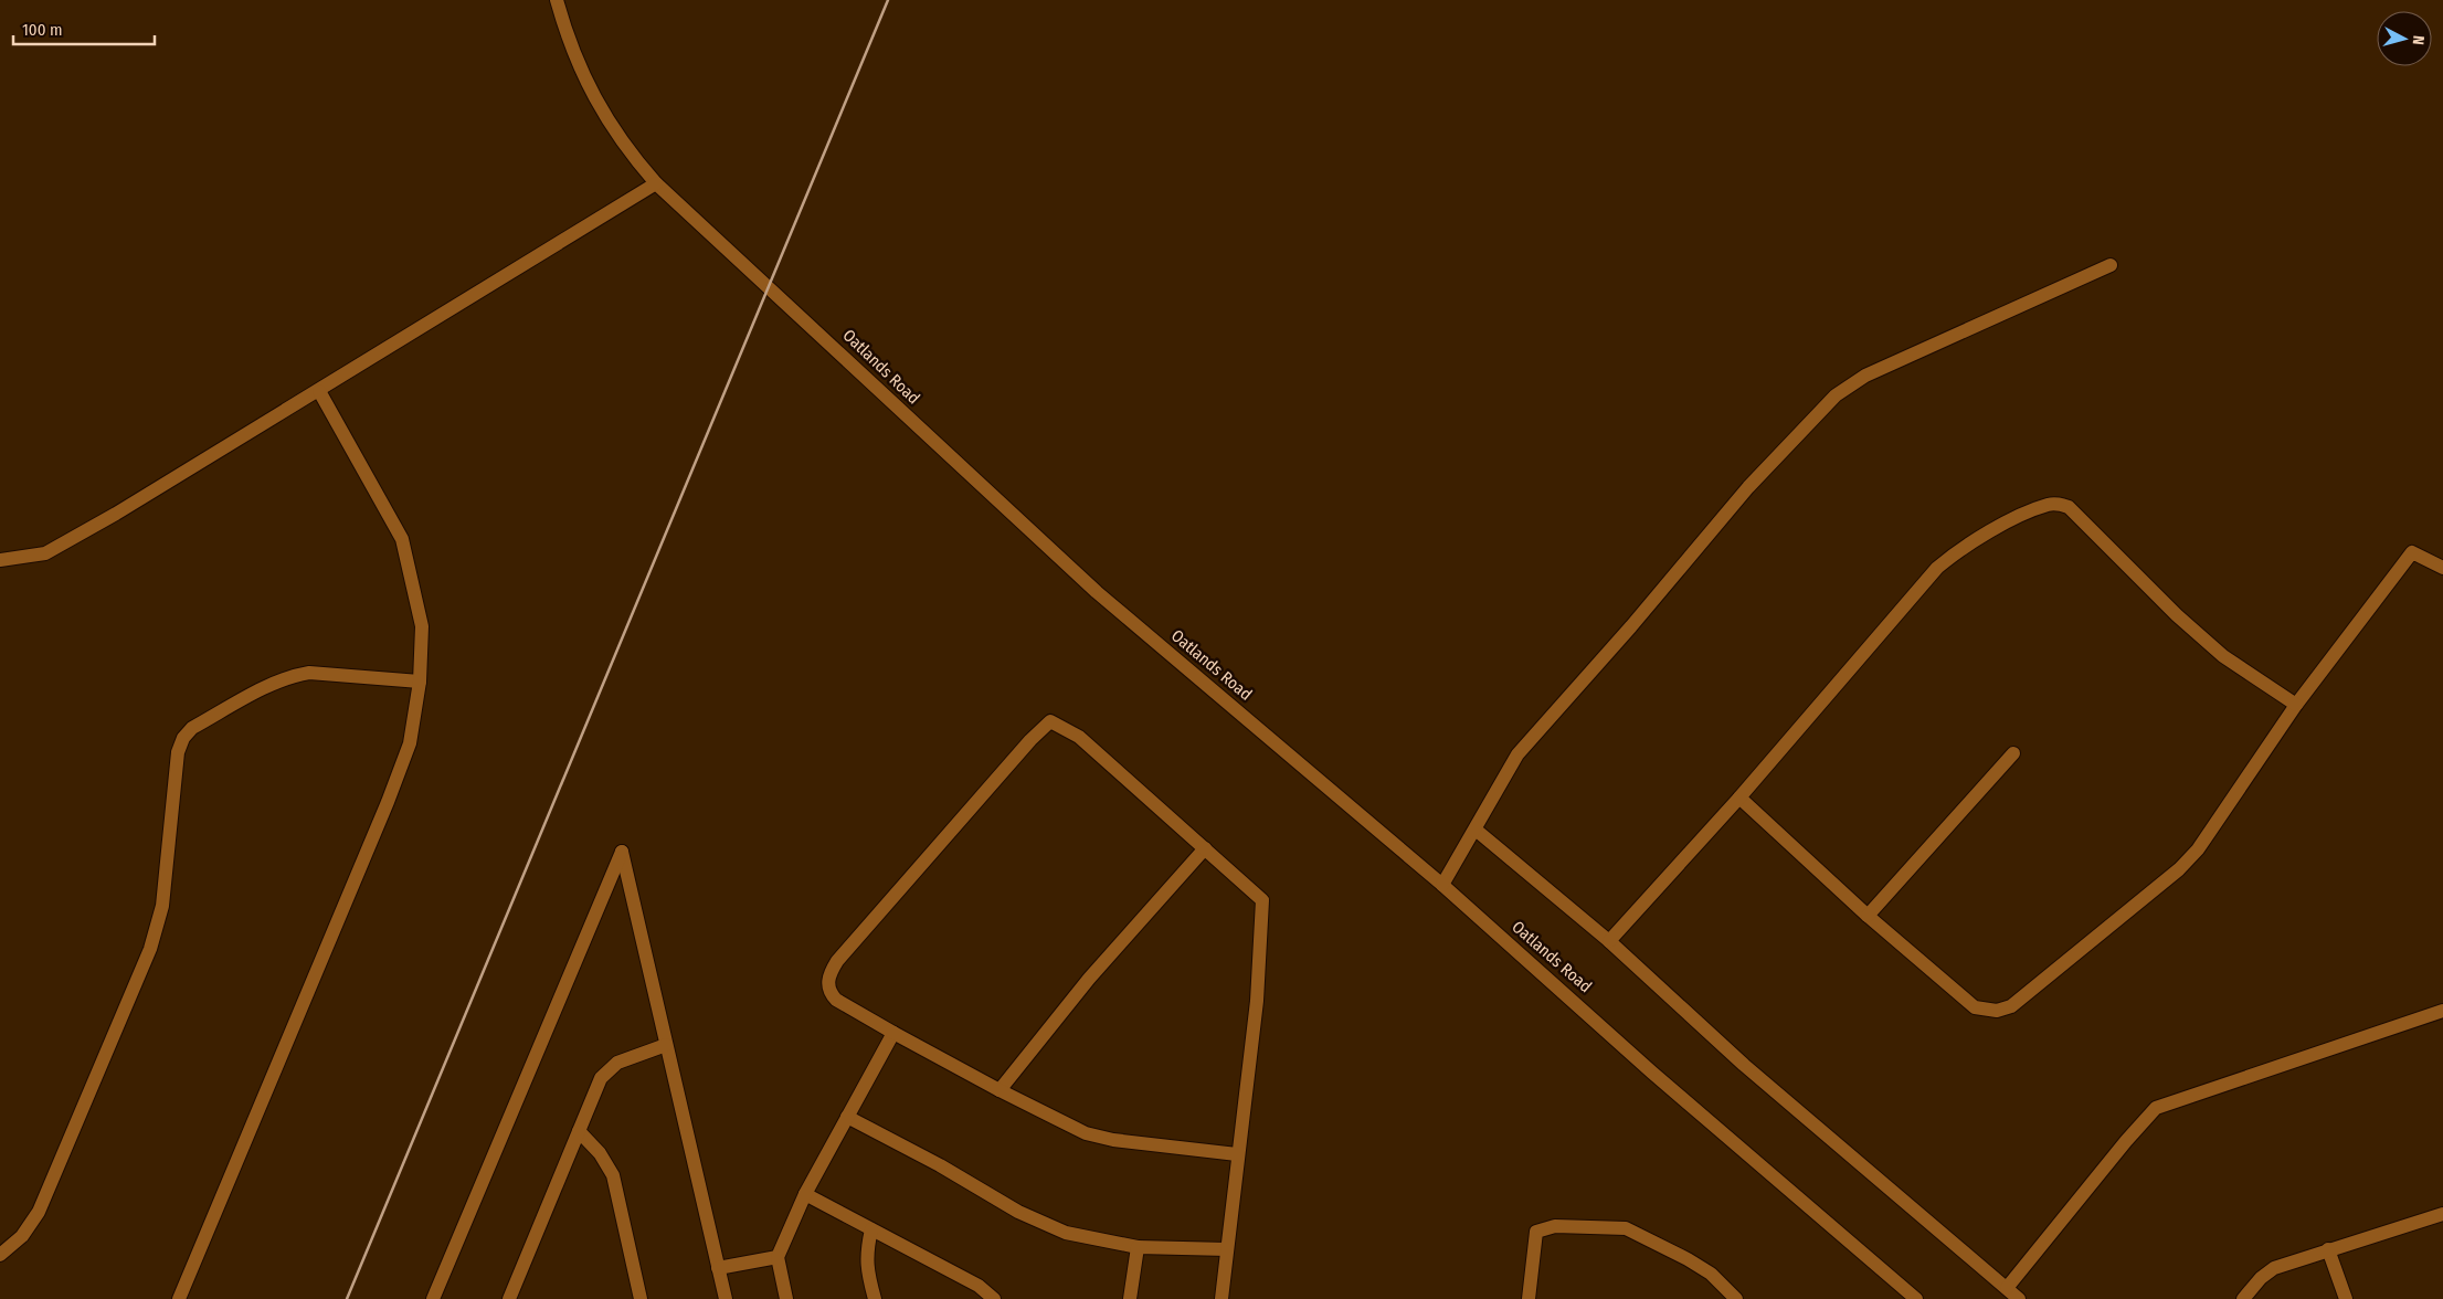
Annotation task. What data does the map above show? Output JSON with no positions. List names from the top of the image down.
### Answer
{
  "streets": {
    "street": ["Oatlands Road"]
  },
  "scale_bar": "100 m",
  "north": "right"
}
